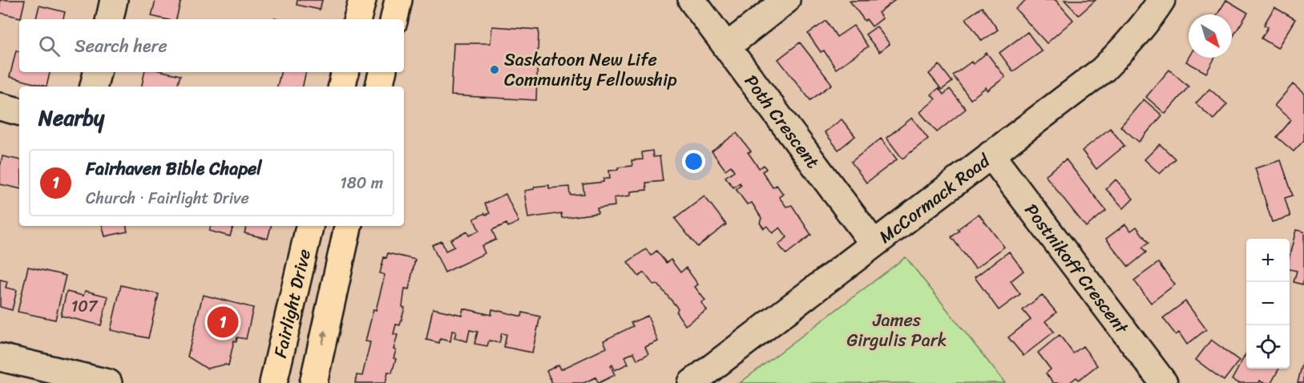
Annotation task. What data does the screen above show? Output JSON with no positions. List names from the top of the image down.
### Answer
{
  "streets": {
    "main road": ["Fairlight Drive"],
    "street": ["Poth Crescent", "McCormack Road", "Postnikoff Crescent"]
  },
  "crossings": [
    ["Poth Crescent", "McCormack Road"],
    ["McCormack Road", "Postnikoff Crescent"]
  ],
  "parks": ["James Girgulis Park"],
  "places": ["Saskatoon New Life Community Fellowship"],
  "house_numbers": ["107"],
  "north": "bottom right",
  "page": {
    "search": "Search here",
    "heading": "Nearby",
    "list": [
      {
        "mark": "1",
        "name": "Fairhaven Bible Chapel",
        "note": "Church · Fairlight Drive",
        "value": "180 m"
      }
    ],
    "map_buttons": ["+", "−"],
    "pins": "1"
  }
}
